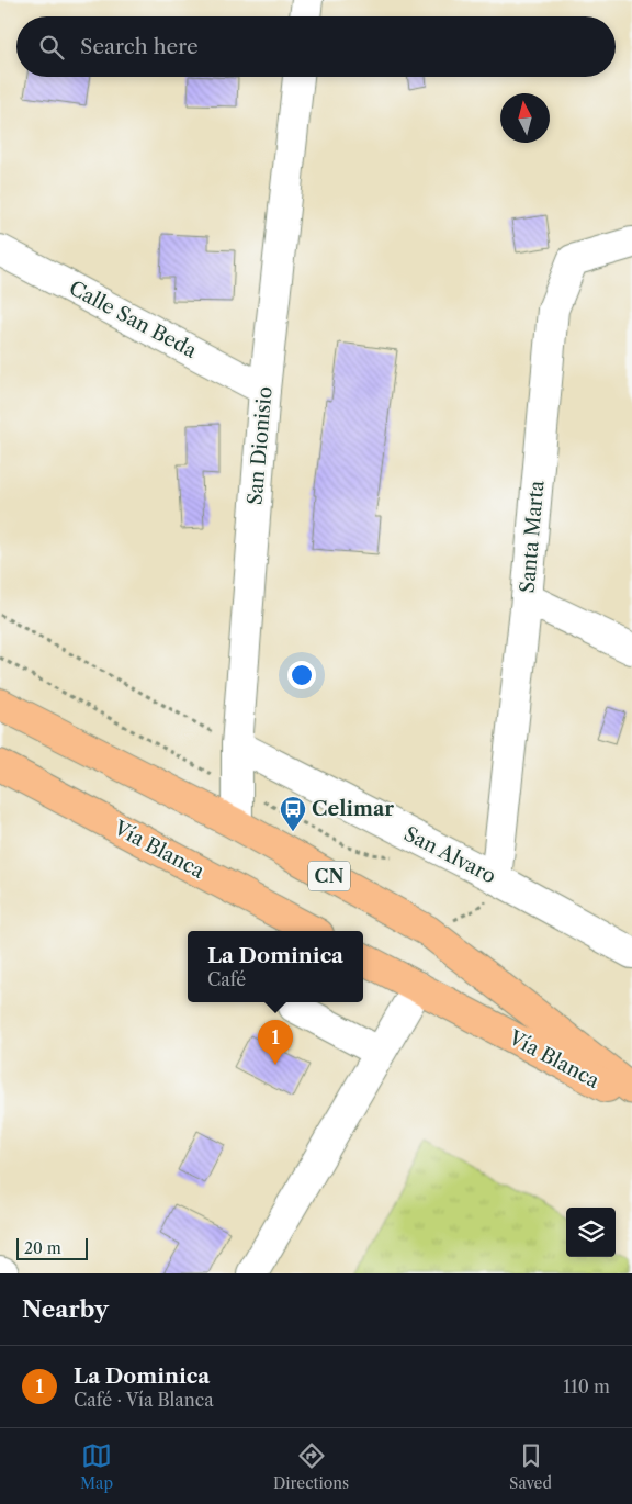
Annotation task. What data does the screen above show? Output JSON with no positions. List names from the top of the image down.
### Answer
{
  "streets": {
    "highway": ["Vía Blanca", "CN"],
    "street": [
      "Calle San Beda",
      "San Dionisio",
      "Santa Marta",
      "San Alvaro"
    ]
  },
  "crossings": [
    ["Calle San Beda", "San Dionisio"],
    ["San Dionisio", "San Alvaro"],
    ["San Dionisio", "CN"],
    ["Santa Marta", "San Alvaro"]
  ],
  "places": {
    "bus stop": ["Celimar"]
  },
  "scale_bar": "20 m",
  "north": "top",
  "page": {
    "search": "Search here",
    "popup": ["La Dominica", "Café"],
    "pins": "1",
    "scale": "20 m",
    "heading": "Nearby",
    "list": [
      {
        "mark": "1",
        "name": "La Dominica",
        "note": "Café · Vía Blanca",
        "value": "110 m"
      }
    ],
    "nav": ["Map", "Directions", "Saved"]
  }
}
